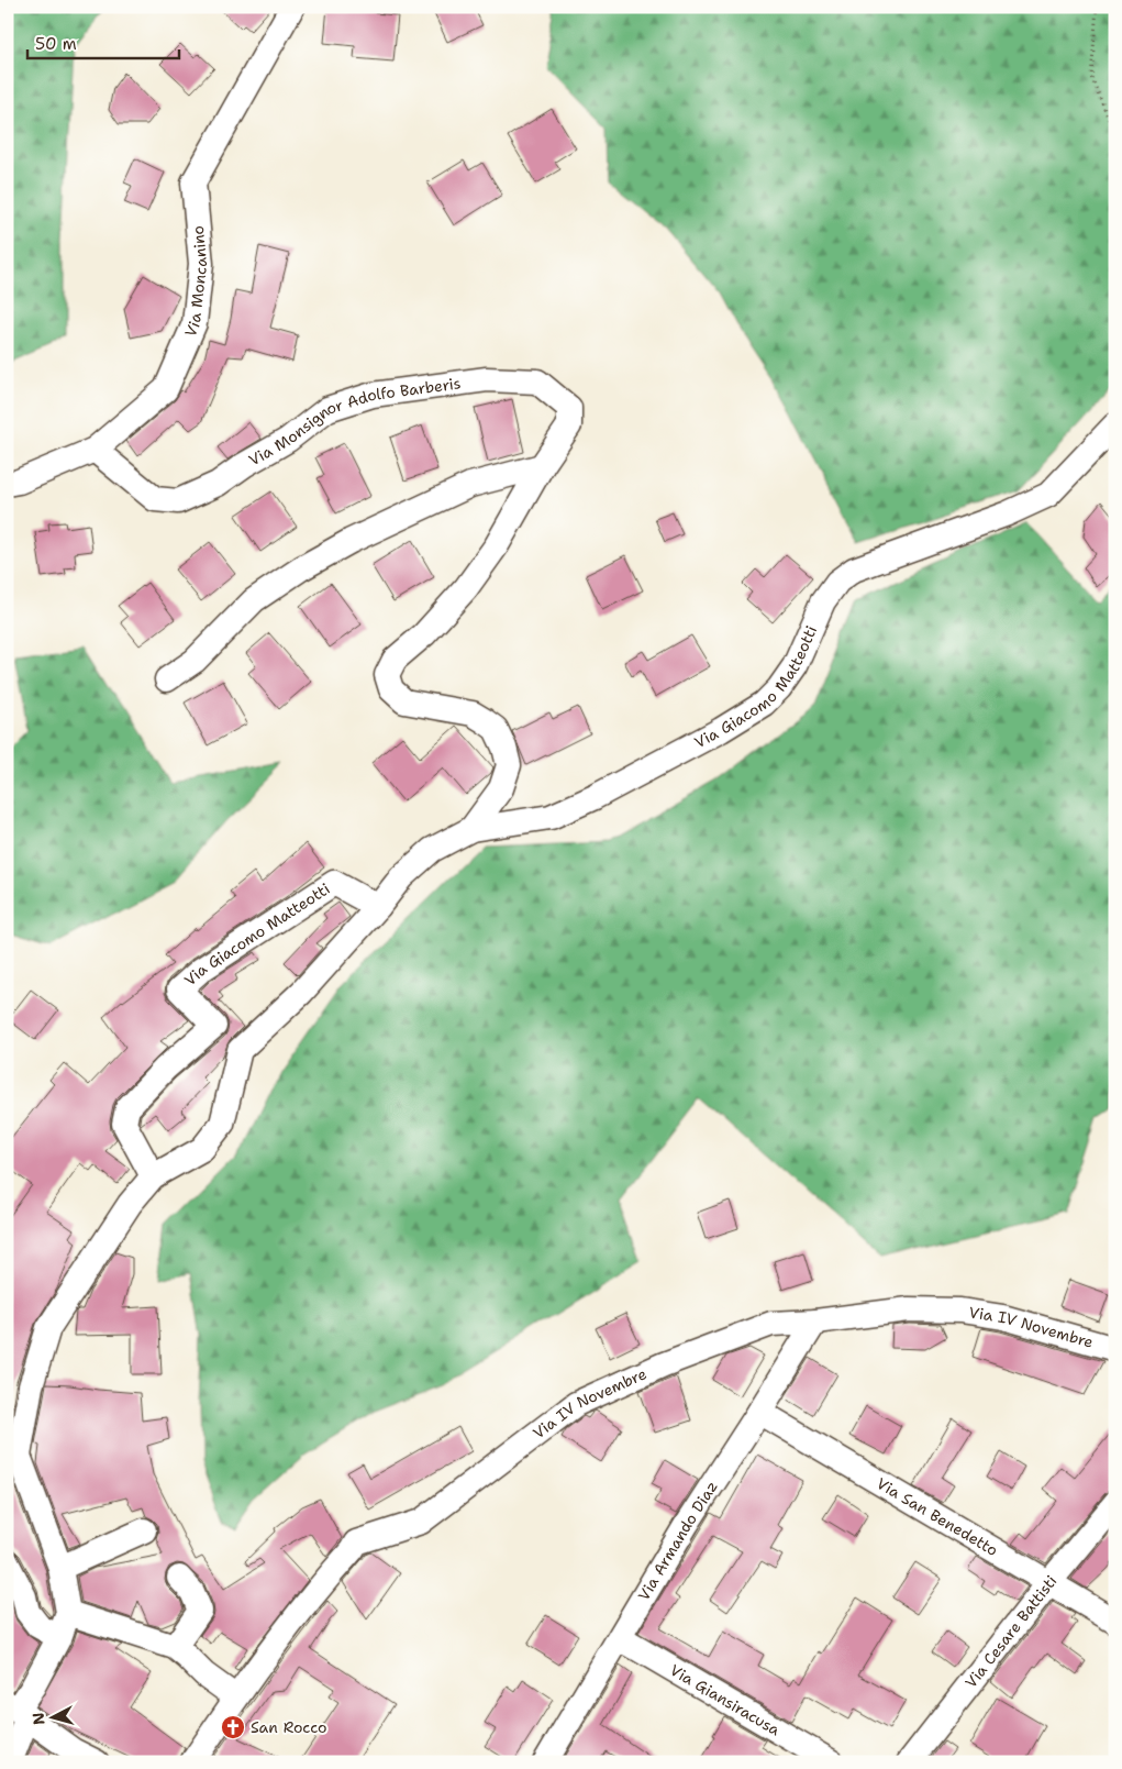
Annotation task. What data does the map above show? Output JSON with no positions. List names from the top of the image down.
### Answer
{
  "streets": {
    "street": [
      "Via Moncanino",
      "Via Monsignor Adolfo Barberis",
      "Via Giacomo Matteotti",
      "Via IV Novembre",
      "Via San Benedetto",
      "Via Armando Diaz",
      "Via Cesare Battisti",
      "Via Giansiracusa"
    ]
  },
  "crossings": [
    ["Via Moncanino", "Via Monsignor Adolfo Barberis"],
    ["Via Monsignor Adolfo Barberis", "Via Giacomo Matteotti"],
    ["Via IV Novembre", "Via Armando Diaz"],
    ["Via San Benedetto", "Via Armando Diaz"],
    ["Via San Benedetto", "Via Cesare Battisti"],
    ["Via Armando Diaz", "Via Giansiracusa"]
  ],
  "places": {
    "church": ["San Rocco"]
  },
  "scale_bar": "50 m",
  "north": "left"
}
